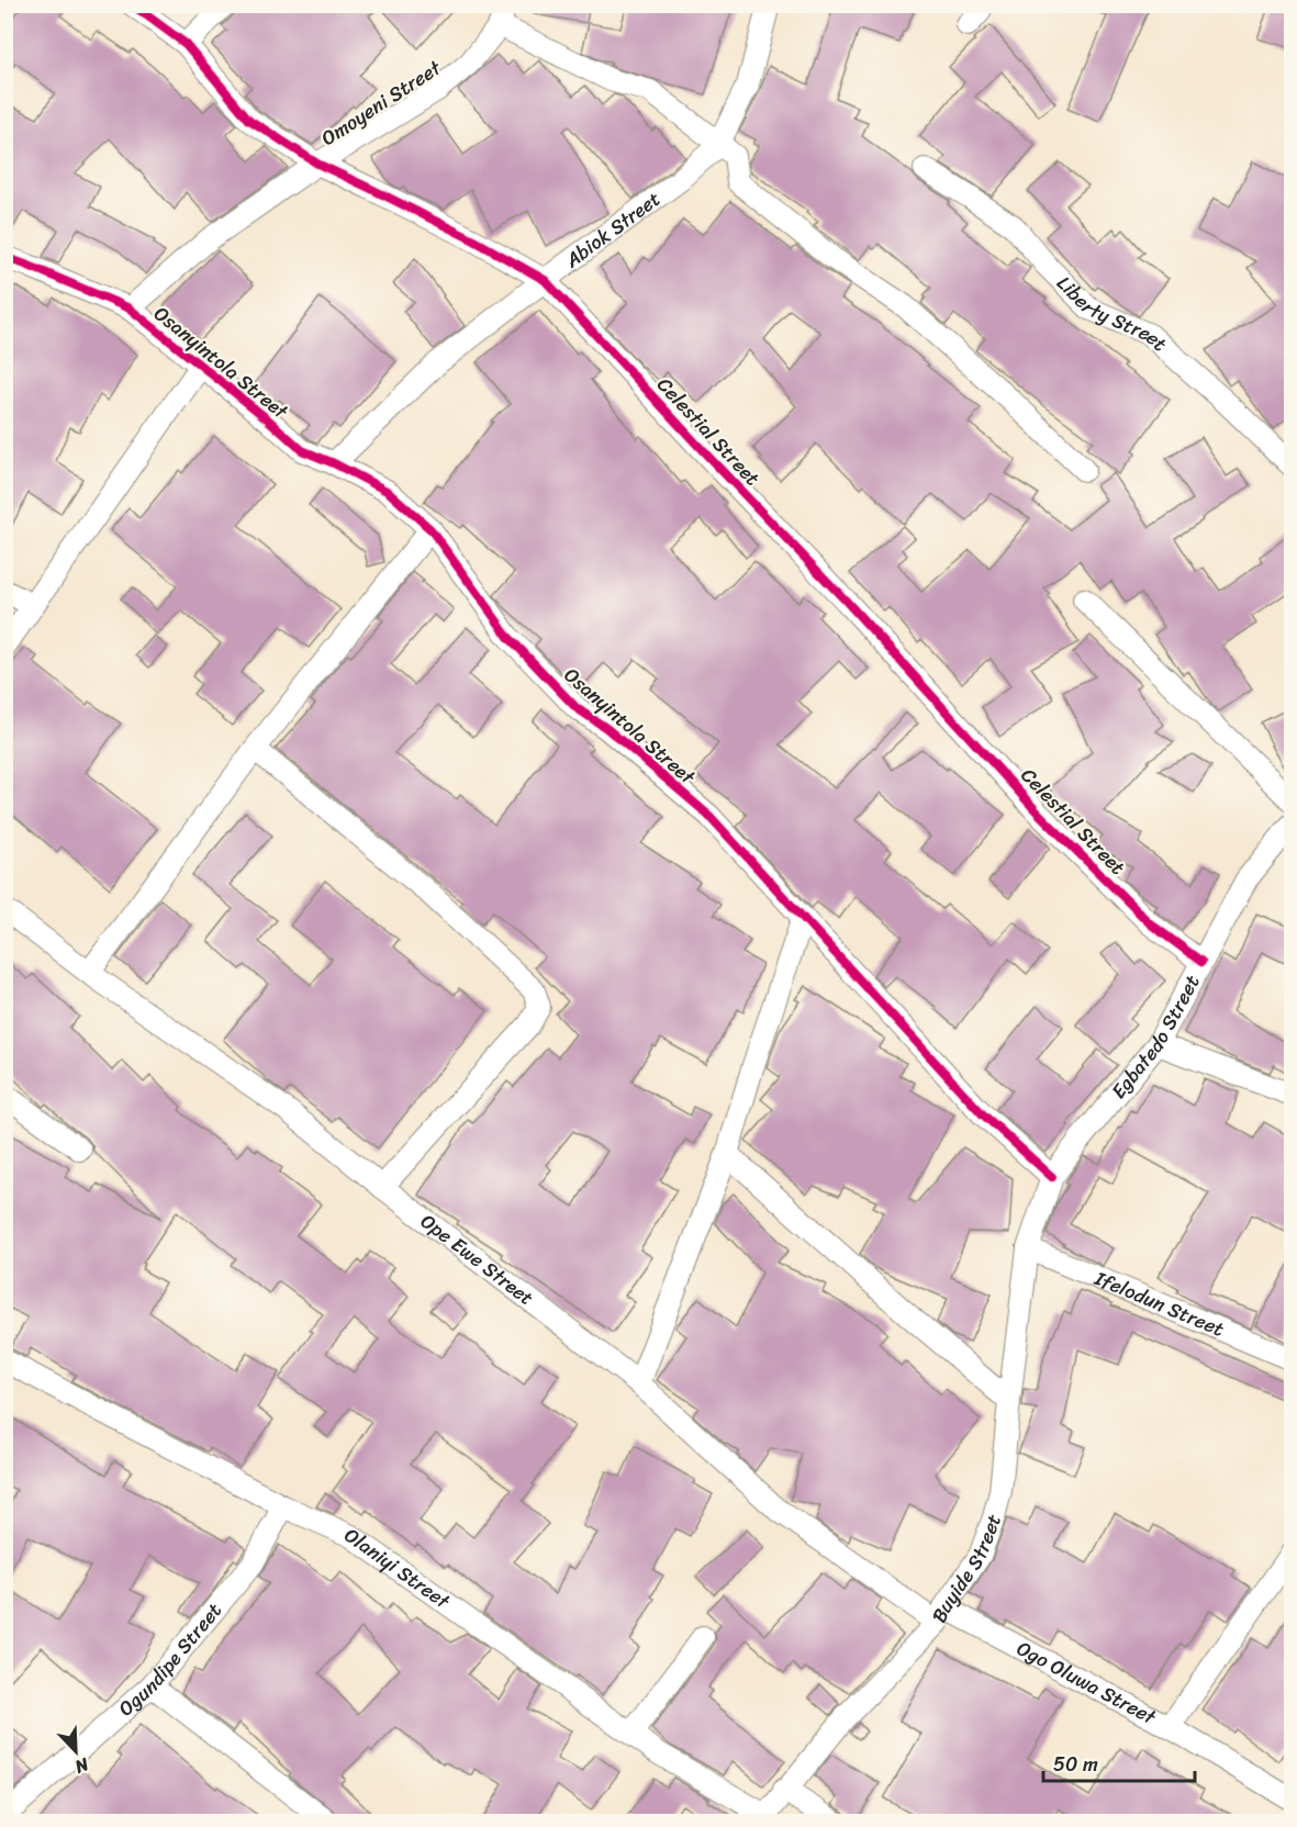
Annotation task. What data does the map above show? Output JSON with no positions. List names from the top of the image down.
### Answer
{
  "streets": {
    "street": [
      "Omoyeni Street",
      "Abiok Street",
      "Liberty Street",
      "Osanyintola Street",
      "Celestial Street",
      "Egbatedo Street",
      "Ope Ewe Street",
      "Ifelodun Street",
      "Buyide Street",
      "Olaniyi Street",
      "Ogundipe Street",
      "Ogo Oluwa Street"
    ]
  },
  "crossings": [
    ["Omoyeni Street", "Osanyintola Street"],
    ["Omoyeni Street", "Celestial Street"],
    ["Abiok Street", "Osanyintola Street"],
    ["Abiok Street", "Celestial Street"],
    ["Osanyintola Street", "Egbatedo Street"],
    ["Celestial Street", "Egbatedo Street"],
    ["Egbatedo Street", "Ifelodun Street"],
    ["Egbatedo Street", "Buyide Street"],
    ["Ope Ewe Street", "Buyide Street"],
    ["Ope Ewe Street", "Ogo Oluwa Street"],
    ["Ifelodun Street", "Buyide Street"],
    ["Buyide Street", "Olaniyi Street"],
    ["Buyide Street", "Ogo Oluwa Street"],
    ["Olaniyi Street", "Ogundipe Street"]
  ],
  "scale_bar": "50 m",
  "north": "bottom right"
}
